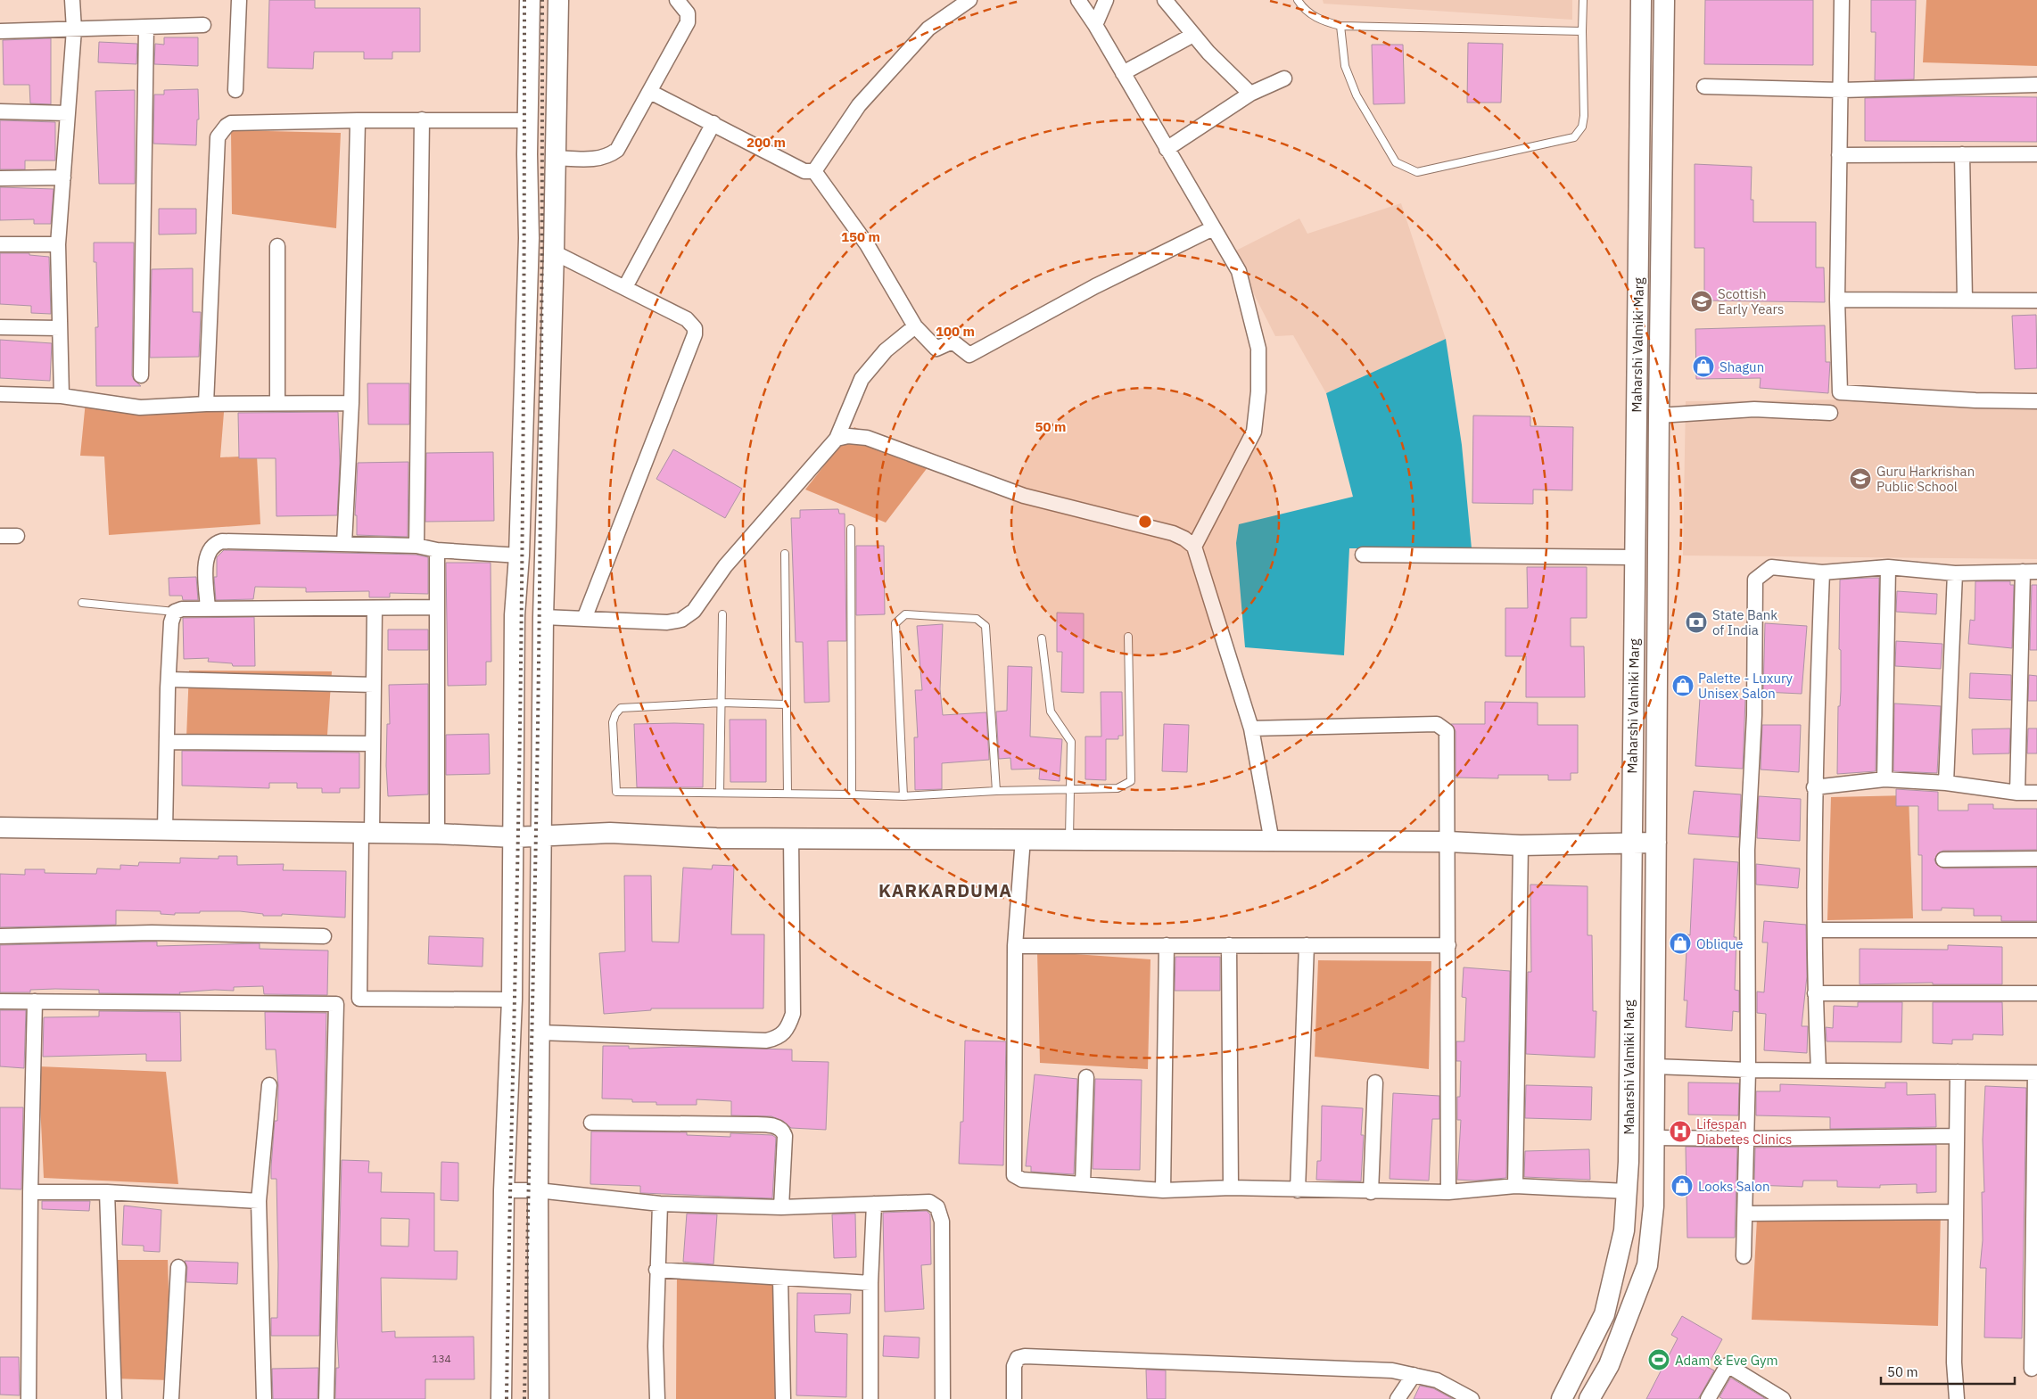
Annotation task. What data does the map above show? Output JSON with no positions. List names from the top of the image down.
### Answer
{
  "streets": {
    "street": ["Maharshi Valmiki Marg"]
  },
  "districts": ["KARKARDUMA"],
  "places": {
    "school or university": ["Scottish Early Years", "Guru Harkrishan Public School"],
    "shop": [
      "Shagun",
      "Palette - Luxury Unisex Salon",
      "Oblique",
      "Looks Salon"
    ],
    "bank": ["State Bank of India"],
    "hospital": ["Lifespan Diabetes Clinics"],
    "sports": ["Adam & Eve Gym"]
  },
  "house_numbers": ["134"],
  "scale_bar": "50 m",
  "rings": [
    "200 m",
    "150 m",
    "100 m",
    "50 m"
  ]
}
